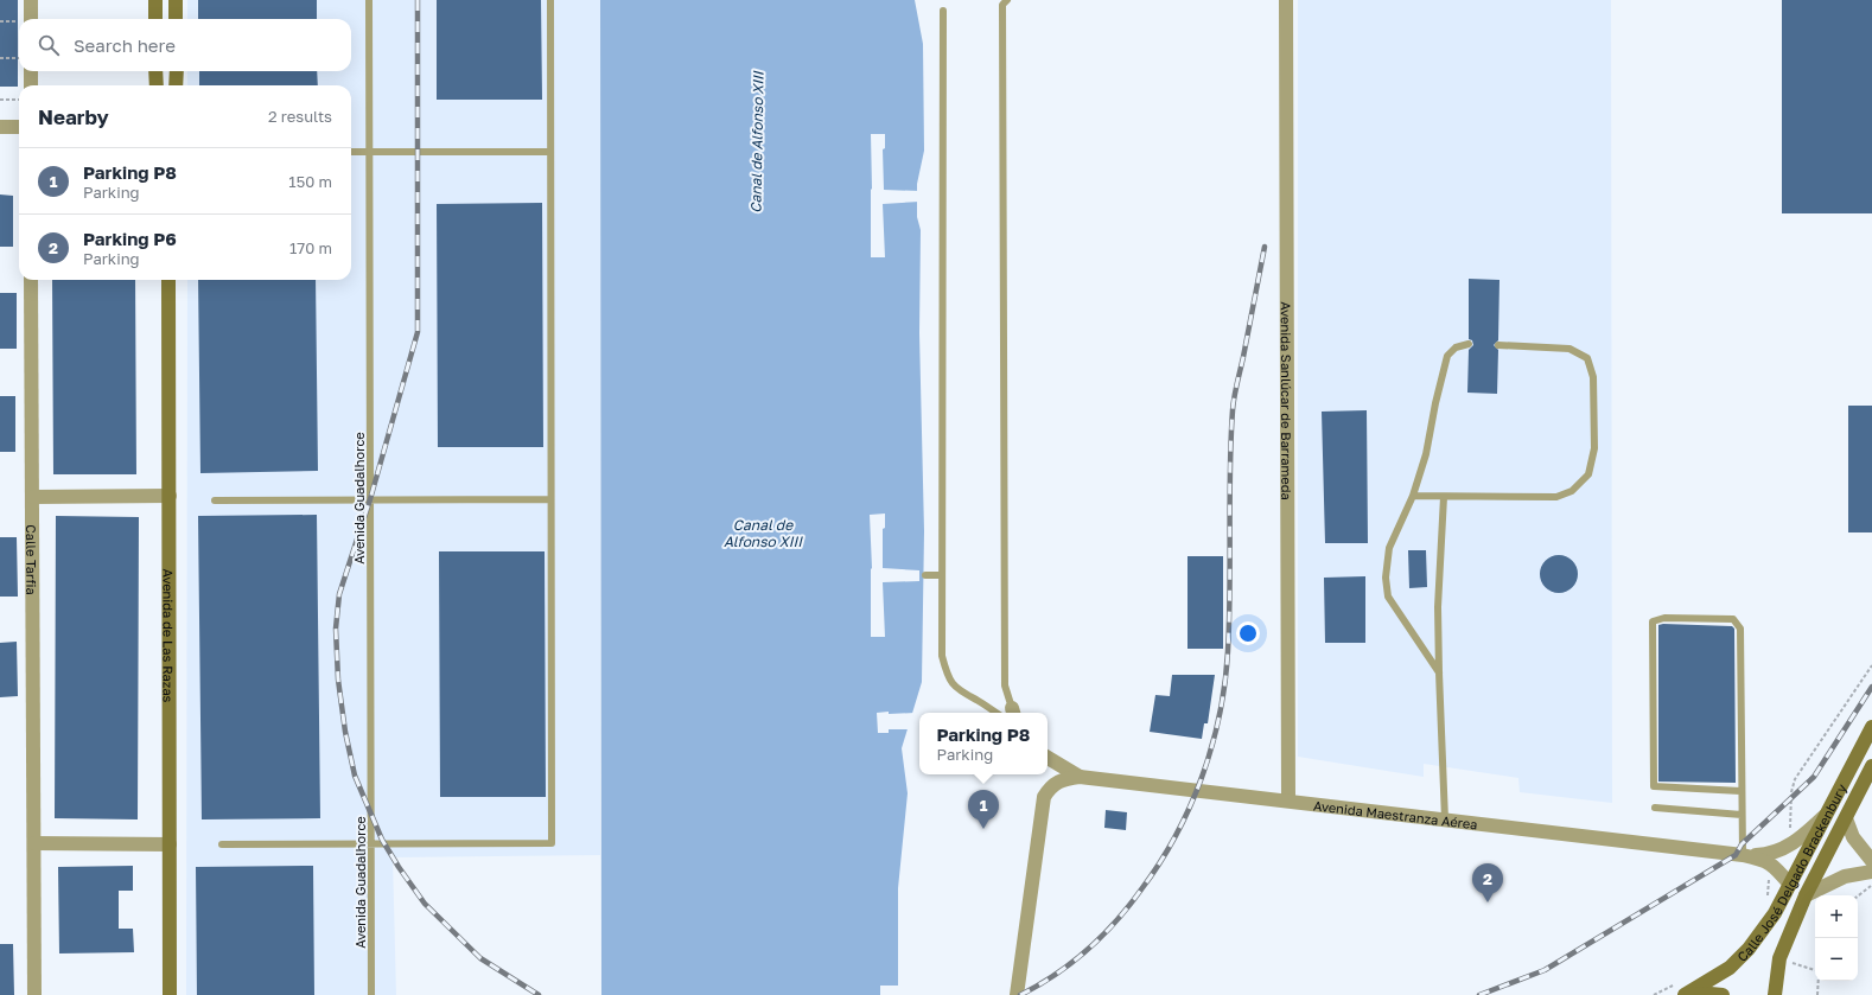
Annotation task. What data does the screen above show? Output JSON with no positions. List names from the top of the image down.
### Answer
{
  "streets": {
    "main road": ["Avenida de Las Razas", "Calle José Delgado Brackenbury"],
    "street": ["Avenida Sanlúcar de Barrameda", "Calle Tarfia", "Avenida Maestranza Aérea"],
    "lane": ["Avenida Guadalhorce"]
  },
  "crossings": [
    ["Avenida Sanlúcar de Barrameda", "Avenida Maestranza Aérea"]
  ],
  "water": ["Canal de Alfonso XIII"],
  "page": {
    "search": "Search here",
    "heading": ["Nearby", "2 results"],
    "list": [
      {
        "mark": "1",
        "name": "Parking P8",
        "note": "Parking",
        "value": "150 m"
      },
      {
        "mark": "2",
        "name": "Parking P6",
        "note": "Parking",
        "value": "170 m"
      }
    ],
    "popup": ["Parking P8", "Parking"],
    "pins": ["1", "2"],
    "map_buttons": ["+", "−"]
  }
}
